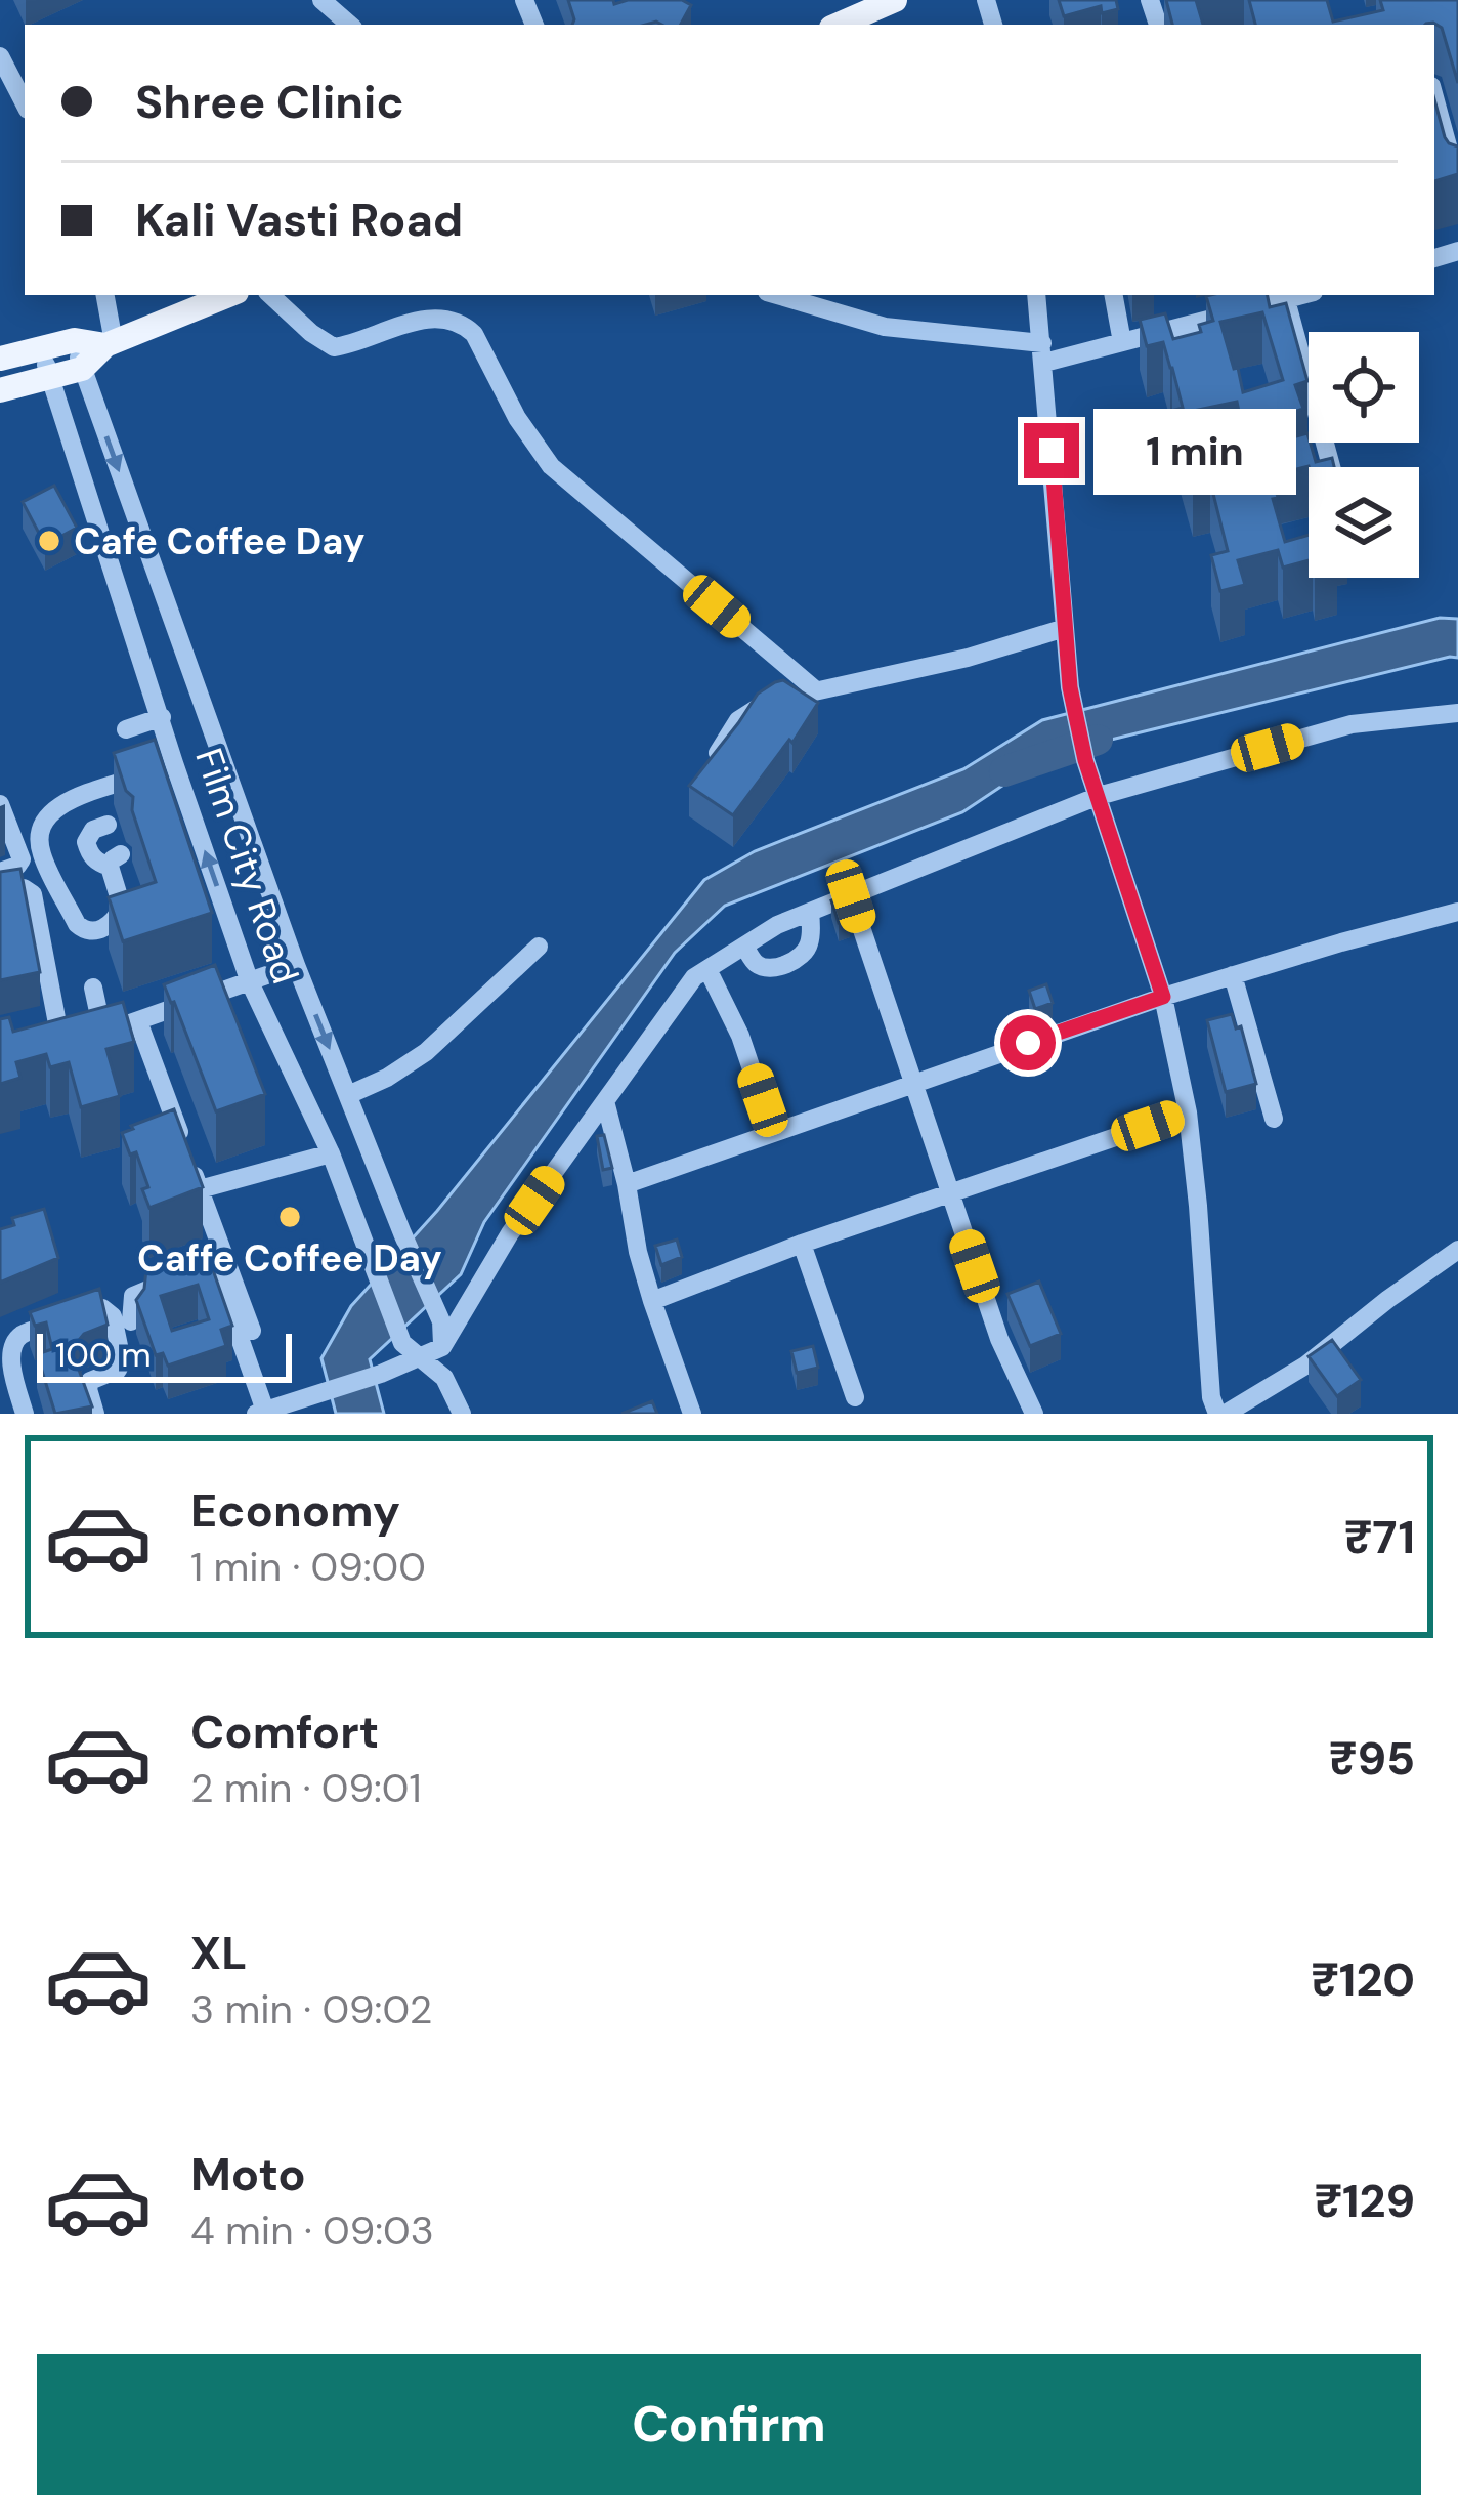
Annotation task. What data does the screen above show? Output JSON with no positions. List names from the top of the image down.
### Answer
{
  "streets": {
    "street": ["Film City Road"]
  },
  "places": ["Cafe Coffee Day", "Caffe Coffee Day"],
  "scale_bar": "100 m",
  "page": {
    "banner": ["Shree Clinic", "Kali Vasti Road"],
    "bubble": "1 min",
    "scale": "100 m",
    "list": [
      {
        "name": "Economy",
        "note": "1 min · 09:00",
        "value": "₹71"
      },
      {
        "name": "Comfort",
        "note": "2 min · 09:01",
        "value": "₹95"
      },
      {
        "name": "XL",
        "note": "3 min · 09:02",
        "value": "₹120"
      },
      {
        "name": "Moto",
        "note": "4 min · 09:03",
        "value": "₹129"
      }
    ],
    "buttons": "Confirm"
  }
}
